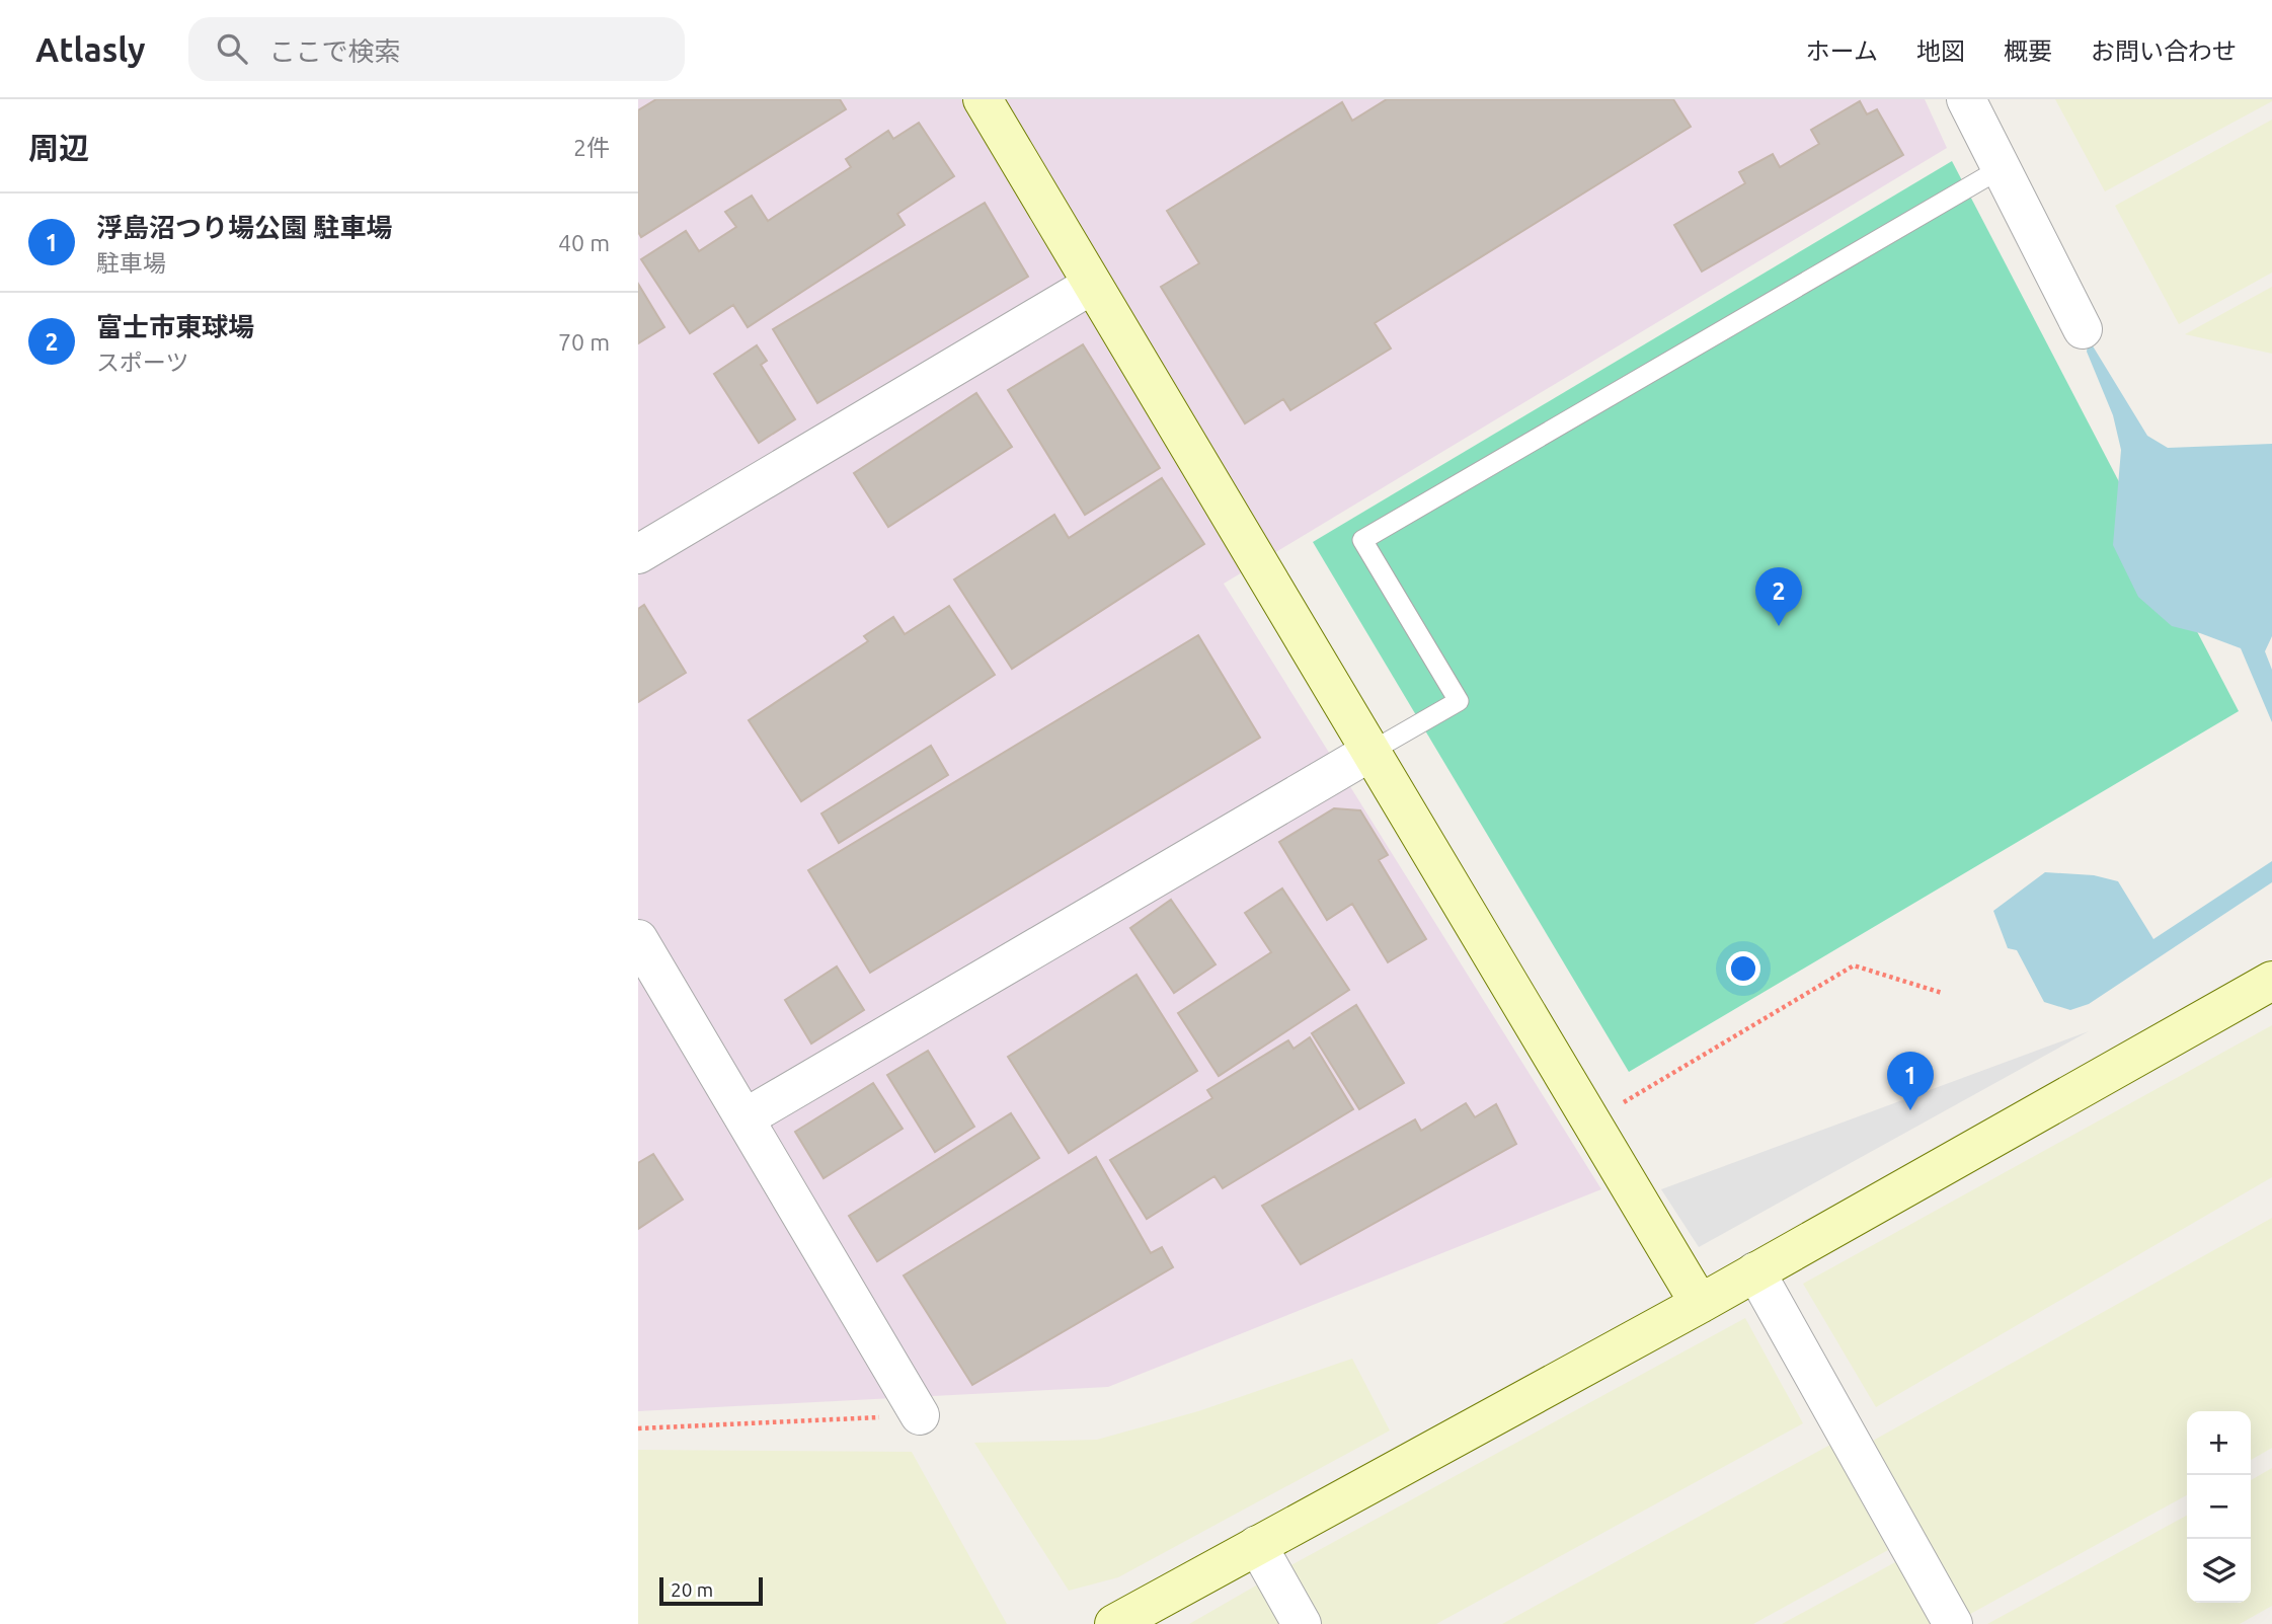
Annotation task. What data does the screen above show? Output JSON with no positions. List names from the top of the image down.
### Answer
{
  "scale_bar": "20 m",
  "page": {
    "header": "Atlasly",
    "search": "ここで検索",
    "nav": [
      "ホーム",
      "地図",
      "概要",
      "お問い合わせ"
    ],
    "heading": ["周辺", "2件"],
    "list": [
      {
        "mark": "1",
        "name": "浮島沼つり場公園 駐車場",
        "note": "駐車場",
        "value": "40 m"
      },
      {
        "mark": "2",
        "name": "富士市東球場",
        "note": "スポーツ",
        "value": "70 m"
      }
    ],
    "pins": ["2", "1"],
    "map_buttons": ["+", "−"],
    "scale": "20 m"
  }
}
